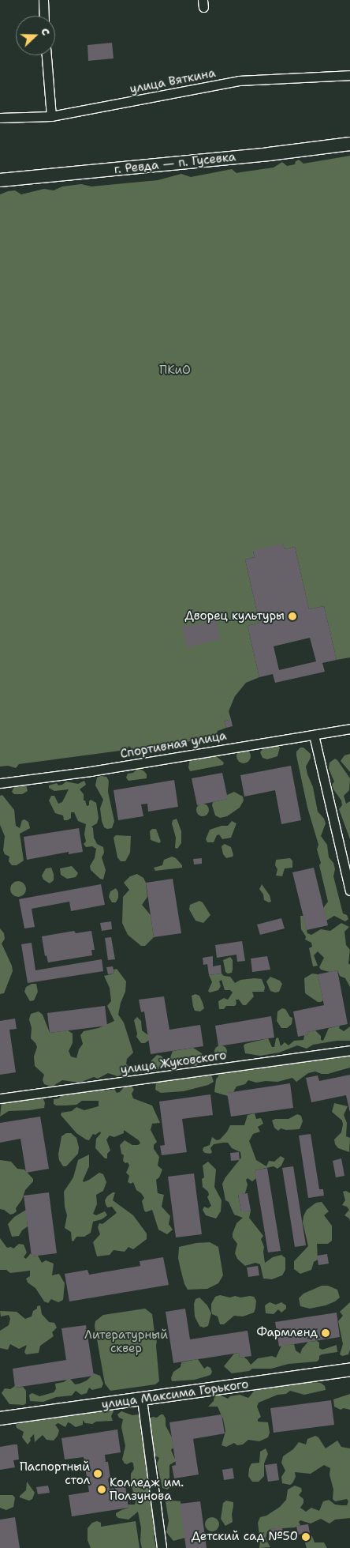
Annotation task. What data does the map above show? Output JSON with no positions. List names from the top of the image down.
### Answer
{
  "streets": {
    "main road": ["г. Ревда — п. Гусевка", "улица Максима Горького"],
    "street": ["улица Вяткина", "Спортивная улица", "улица Жуковского"]
  },
  "parks": ["ПКиО", "Литературный сквер"],
  "places": [
    "Дворец культуры",
    "Фармленд",
    "Паспортный стол",
    "Колледж им. Ползунова",
    "Детский сад №50"
  ],
  "north": "right"
}
